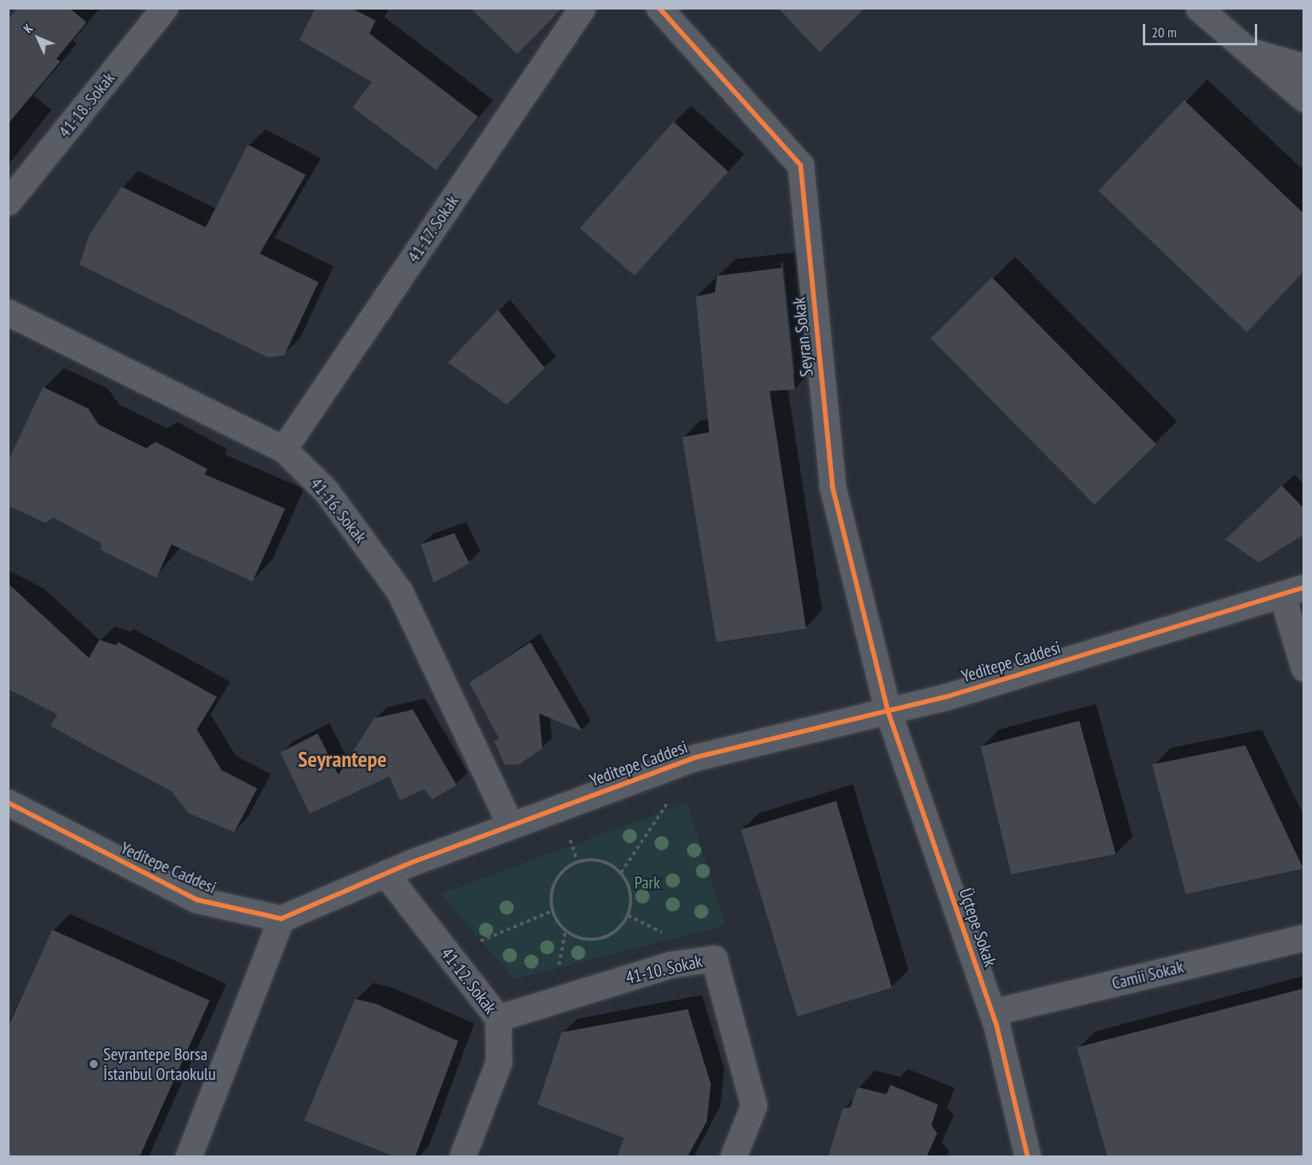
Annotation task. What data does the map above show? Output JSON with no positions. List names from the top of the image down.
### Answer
{
  "streets": {
    "street": [
      "41-18. Sokak",
      "41-17. Sokak",
      "Seyran Sokak",
      "41-16. Sokak",
      "Yeditepe Caddesi",
      "Üçtepe Sokak",
      "41-10. Sokak",
      "Camii Sokak",
      "41-12. Sokak"
    ]
  },
  "crossings": [
    ["41-17. Sokak", "41-16. Sokak"],
    ["Seyran Sokak", "Yeditepe Caddesi"],
    ["Seyran Sokak", "Üçtepe Sokak"],
    ["41-16. Sokak", "Yeditepe Caddesi"],
    ["Yeditepe Caddesi", "Üçtepe Sokak"],
    ["Yeditepe Caddesi", "41-12. Sokak"],
    ["Üçtepe Sokak", "Camii Sokak"],
    ["41-10. Sokak", "41-12. Sokak"]
  ],
  "districts": ["Seyrantepe"],
  "parks": ["Park"],
  "places": ["Seyrantepe Borsa İstanbul Ortaokulu"],
  "scale_bar": "20 m",
  "north": "top left"
}
